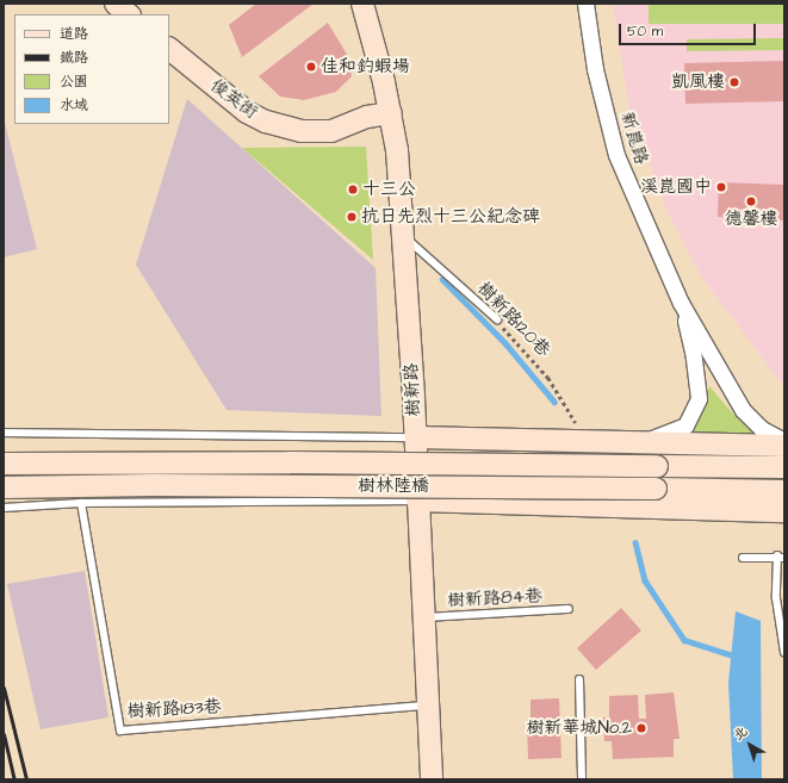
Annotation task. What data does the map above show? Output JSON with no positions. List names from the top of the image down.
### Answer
{
  "streets": {
    "main road": ["俊英街", "樹新路", "樹林陸橋"],
    "street": ["新崑路"],
    "lane": ["樹新路120巷", "樹新路84巷", "樹新路183巷"]
  },
  "crossings": [
    ["俊英街", "樹新路"],
    ["樹新路120巷", "樹新路"],
    ["樹新路", "樹新路84巷"],
    ["樹新路", "樹新路183巷"]
  ],
  "places": [
    "佳和釣蝦場",
    "凱風樓",
    "溪崑國中",
    "十三公",
    "德馨樓",
    "抗日先烈十三公紀念碑",
    "樹新華城No.2"
  ],
  "legend": [
    "道路",
    "鐵路",
    "公園",
    "水域"
  ],
  "scale_bar": "50 m",
  "north": "top left"
}
